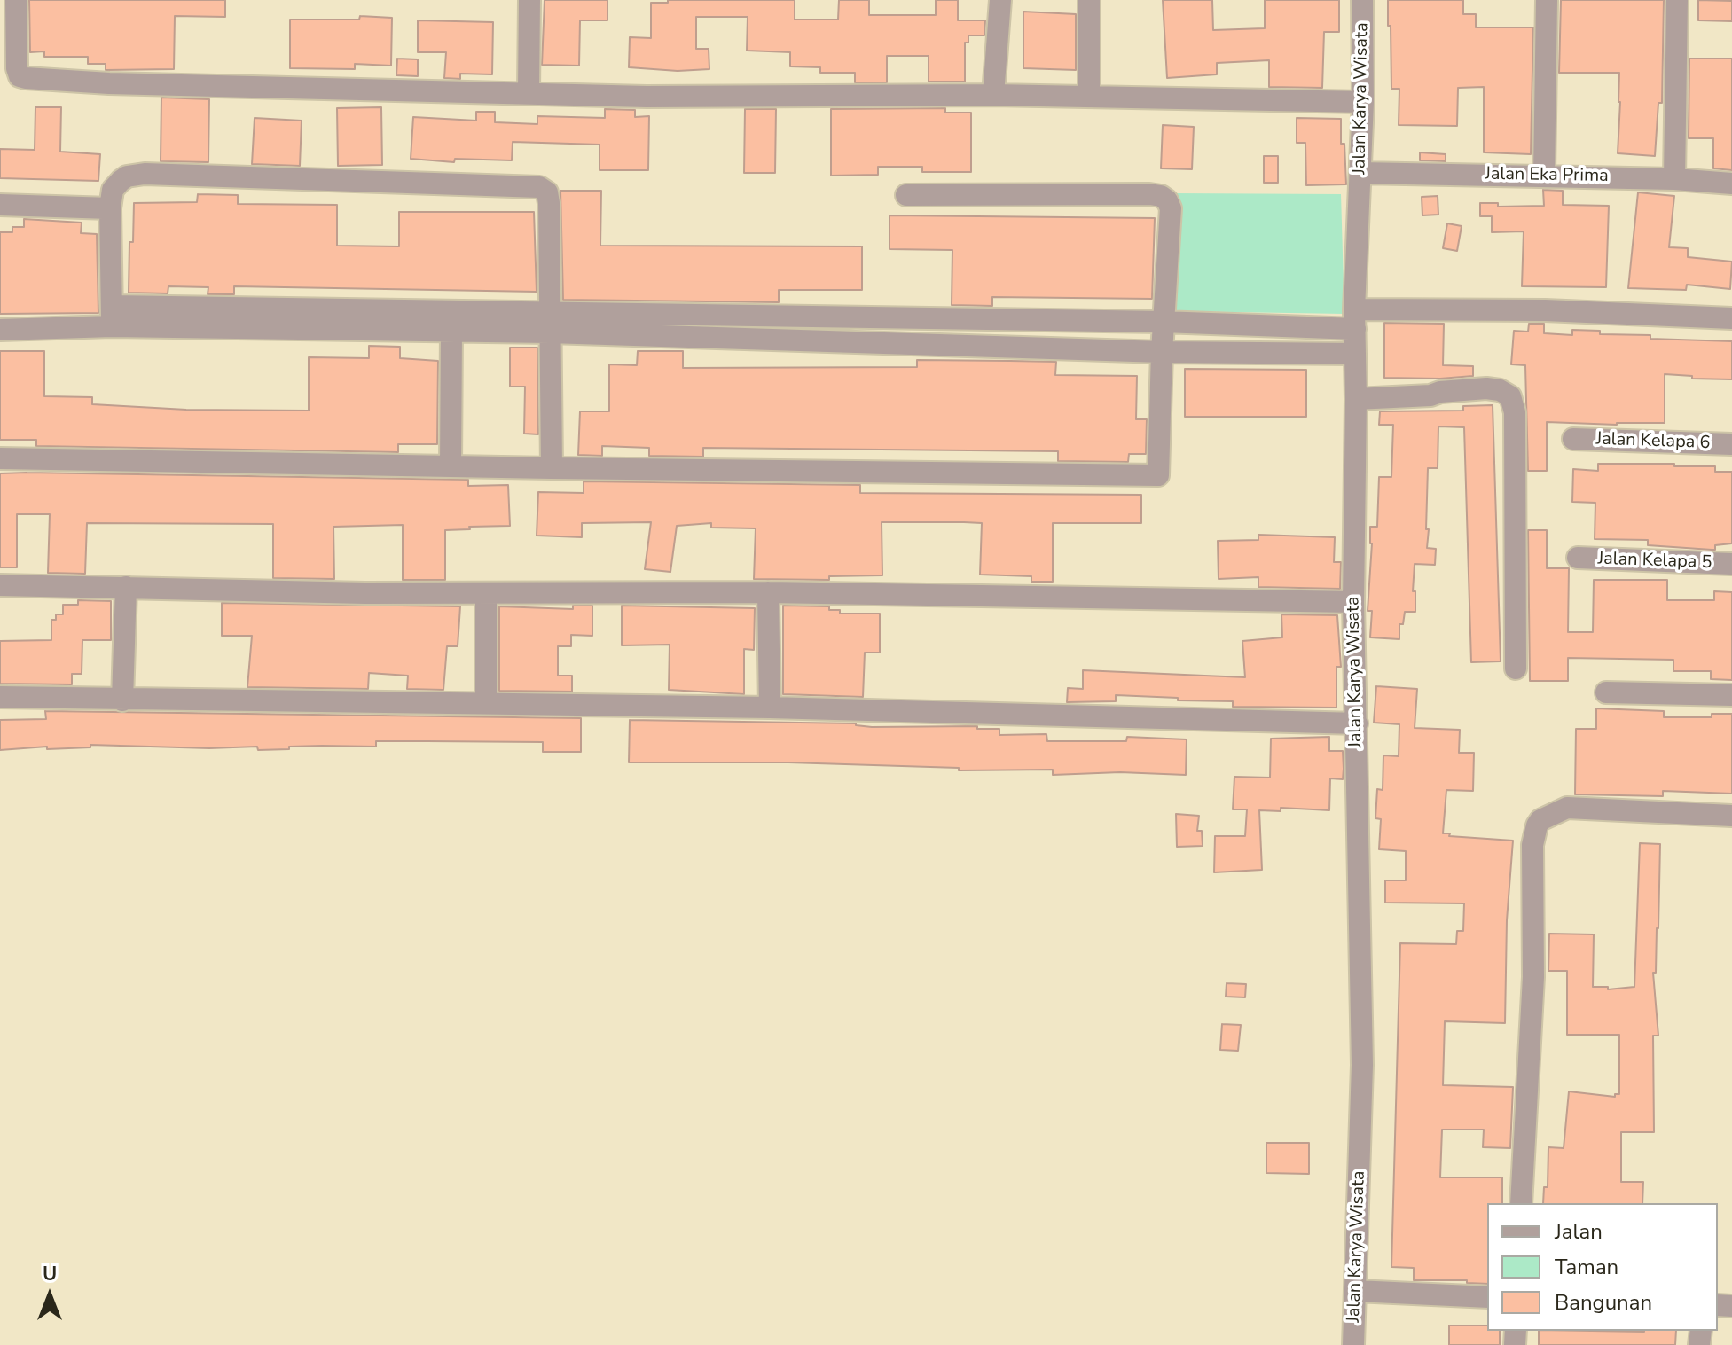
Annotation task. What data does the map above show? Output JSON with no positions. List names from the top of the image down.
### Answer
{
  "streets": {
    "street": [
      "Jalan Karya Wisata",
      "Jalan Eka Prima",
      "Jalan Kelapa 6",
      "Jalan Kelapa 5"
    ]
  },
  "crossings": [
    ["Jalan Karya Wisata", "Jalan Eka Prima"]
  ],
  "legend": ["Jalan", "Taman", "Bangunan"],
  "north": "top"
}
